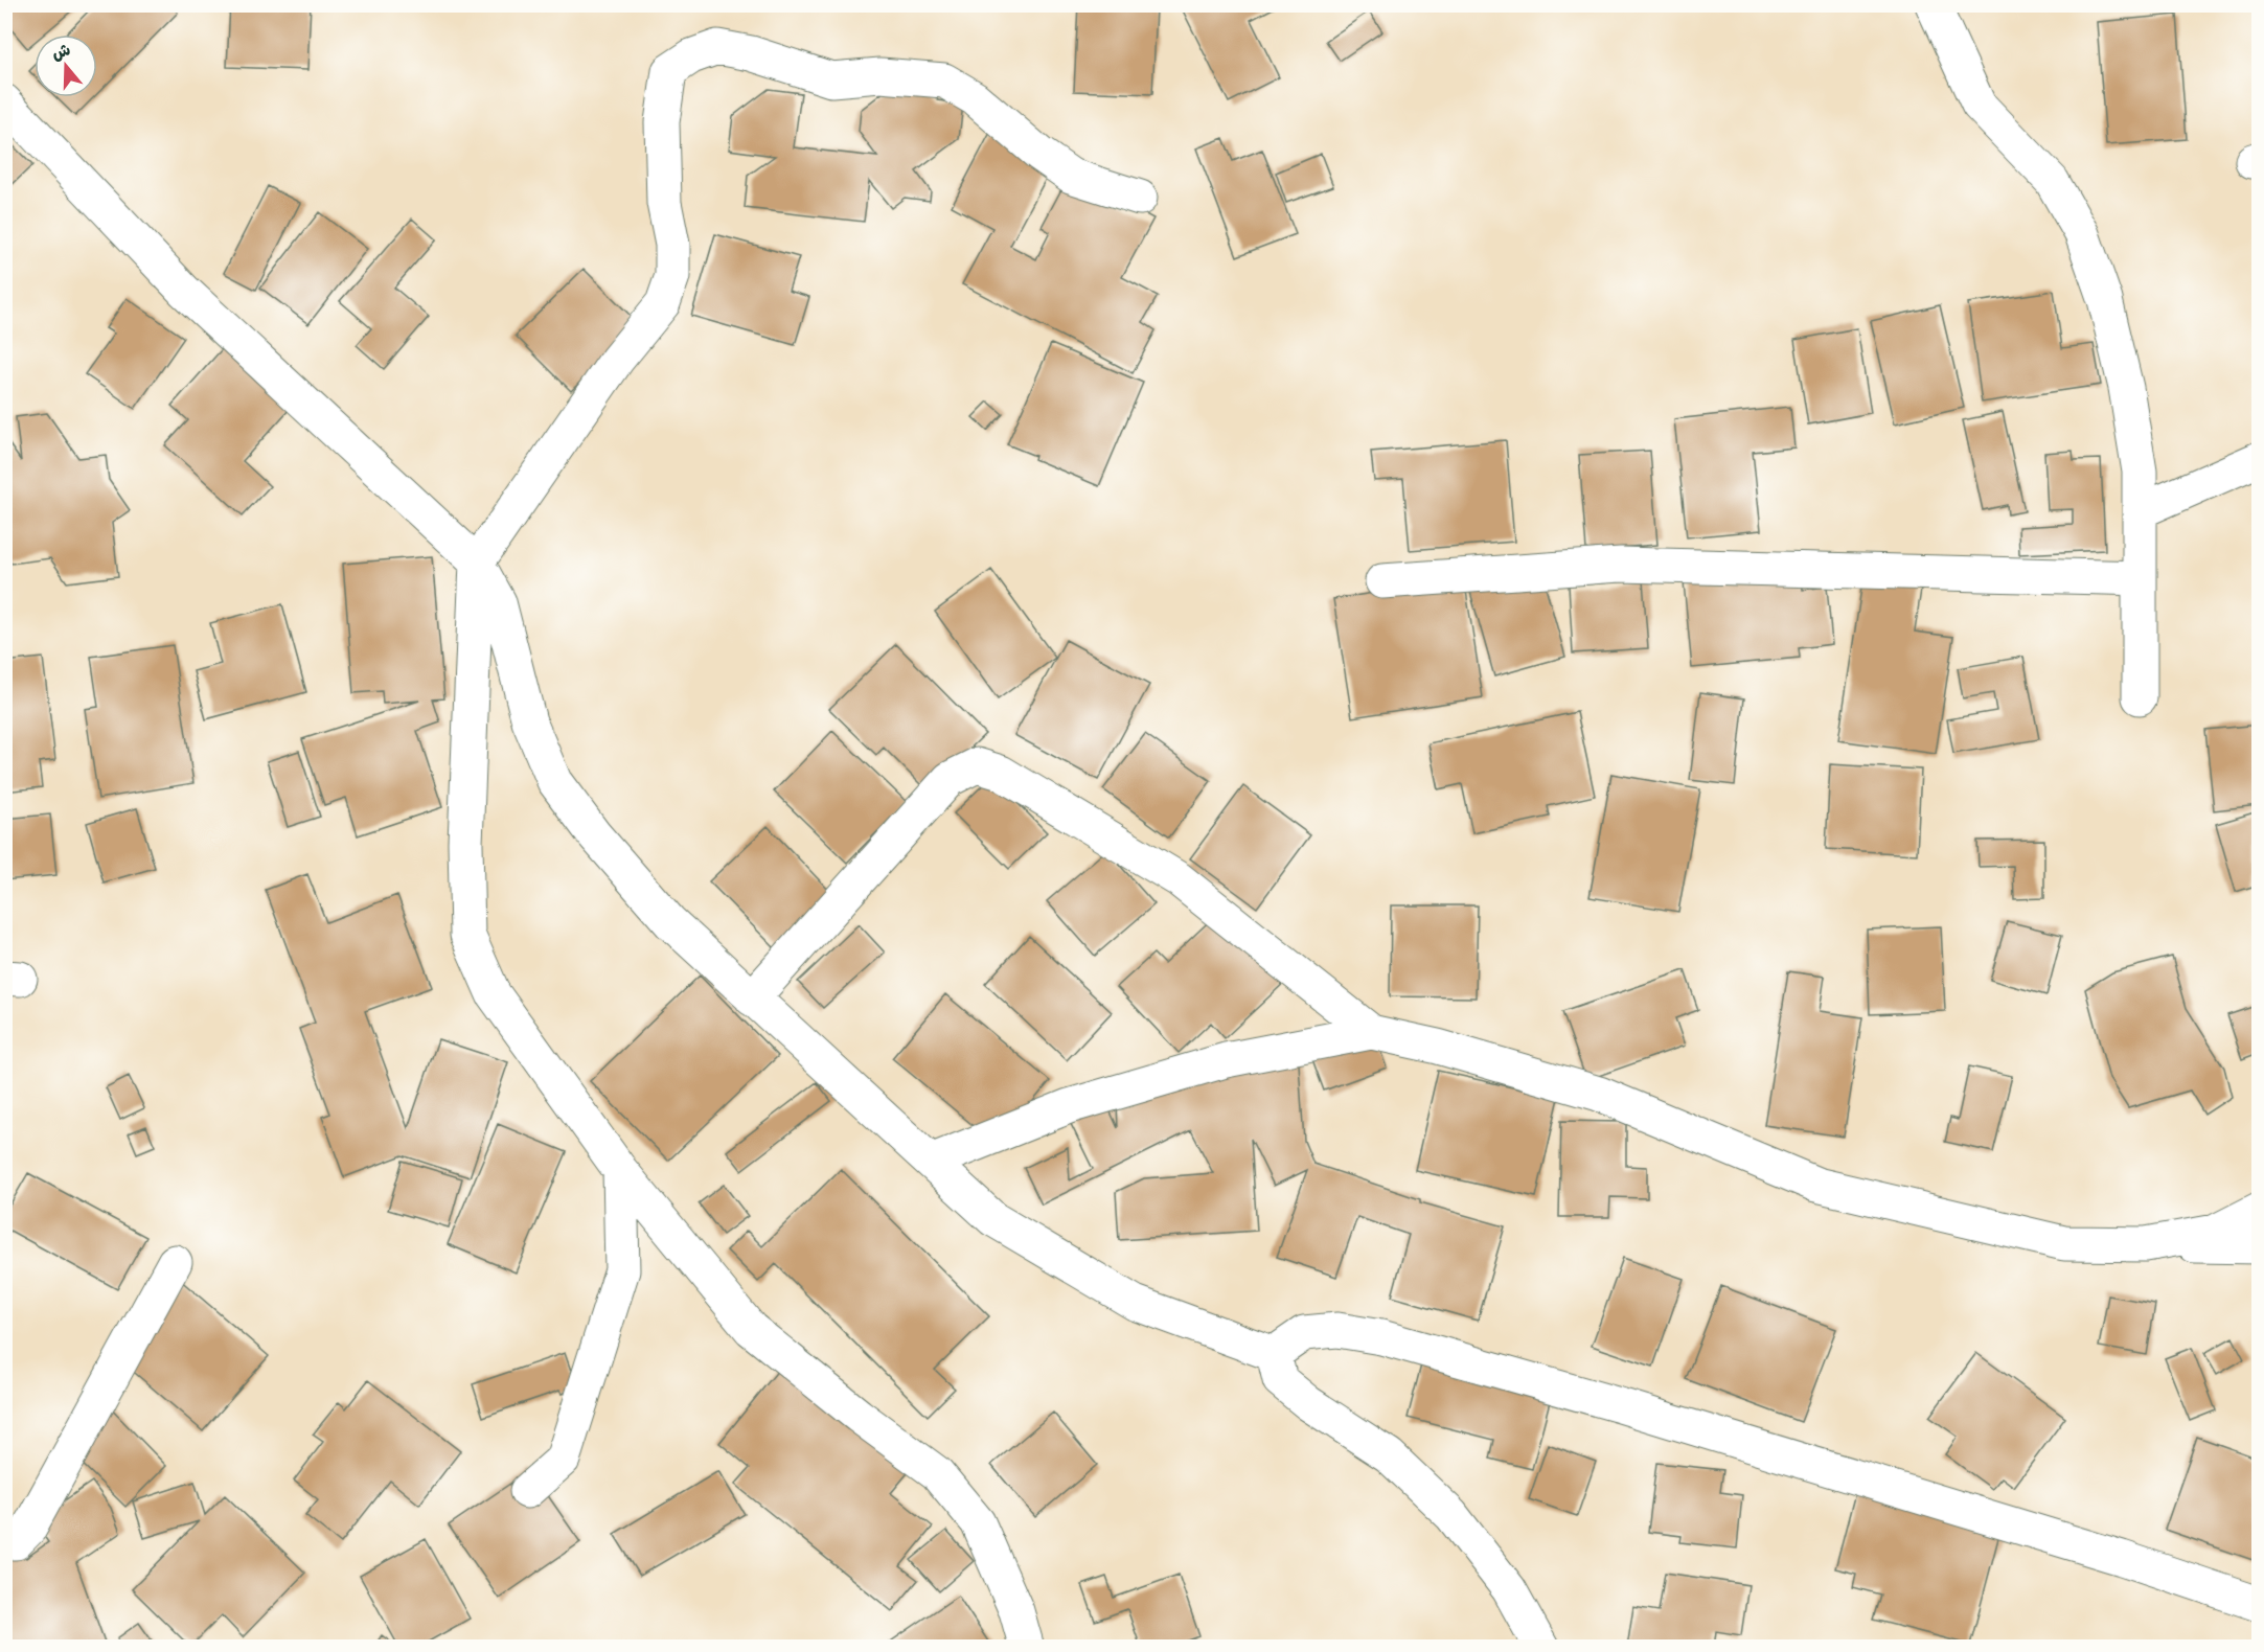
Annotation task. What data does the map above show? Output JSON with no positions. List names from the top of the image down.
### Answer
{
  "north": "top"
}
